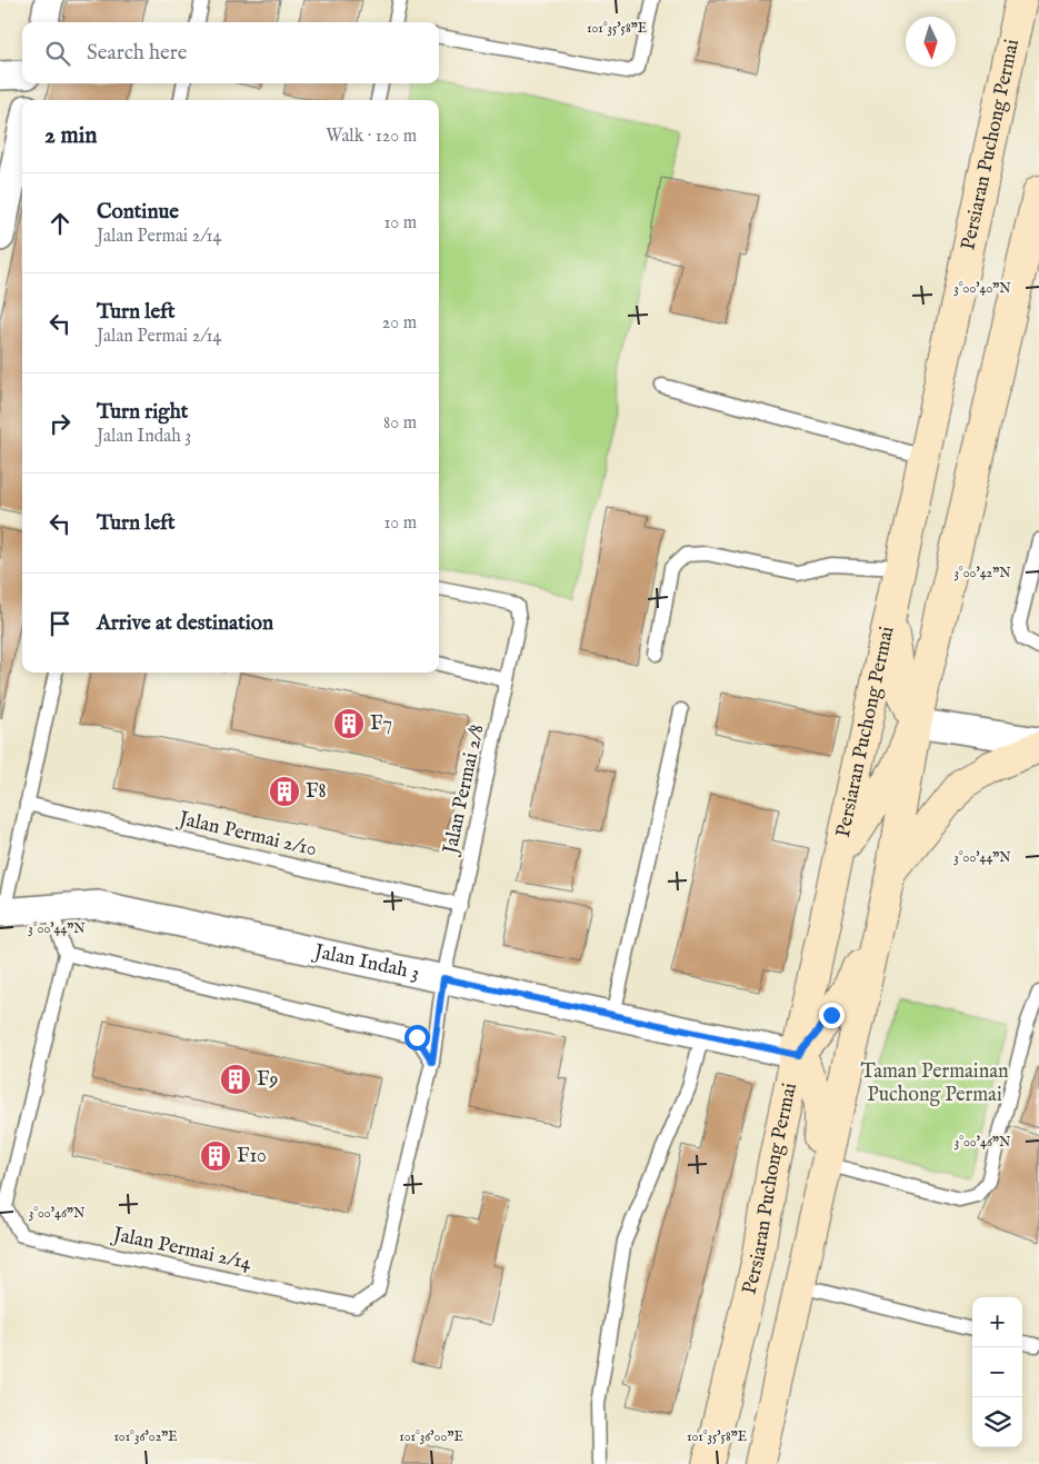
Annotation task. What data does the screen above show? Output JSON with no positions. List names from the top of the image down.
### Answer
{
  "streets": {
    "street": ["Persiaran Puchong Permai", "Jalan Indah 3"],
    "lane": ["Jalan Permai 2/8", "Jalan Permai 2/10", "Jalan Permai 2/14"]
  },
  "crossings": [
    ["Persiaran Puchong Permai", "Jalan Indah 3"],
    ["Jalan Permai 2/8", "Jalan Permai 2/10"],
    ["Jalan Permai 2/8", "Jalan Indah 3"],
    ["Jalan Permai 2/8", "Jalan Permai 2/14"],
    ["Jalan Indah 3", "Jalan Permai 2/14"]
  ],
  "parks": ["Taman Permainan Puchong Permai"],
  "places": {
    "building": [
      "F7",
      "F8",
      "F9",
      "F10"
    ]
  },
  "north": "bottom",
  "page": {
    "search": "Search here",
    "heading": ["2 min", "Walk · 120 m"],
    "list": [
      ["Continue", "Jalan Permai 2/14", "10 m"],
      ["Turn left", "Jalan Permai 2/14", "20 m"],
      ["Turn right", "Jalan Indah 3", "80 m"],
      ["Turn left", "10 m"],
      "Arrive at destination"
    ],
    "map_buttons": ["+", "−"]
  },
  "coordinates": [
    "101°35'58\"E",
    "3°00'40\"N",
    "3°00'42\"N",
    "3°00'44\"N",
    "3°00'46\"N",
    "101°36'02\"E",
    "101°36'00\"E"
  ]
}
